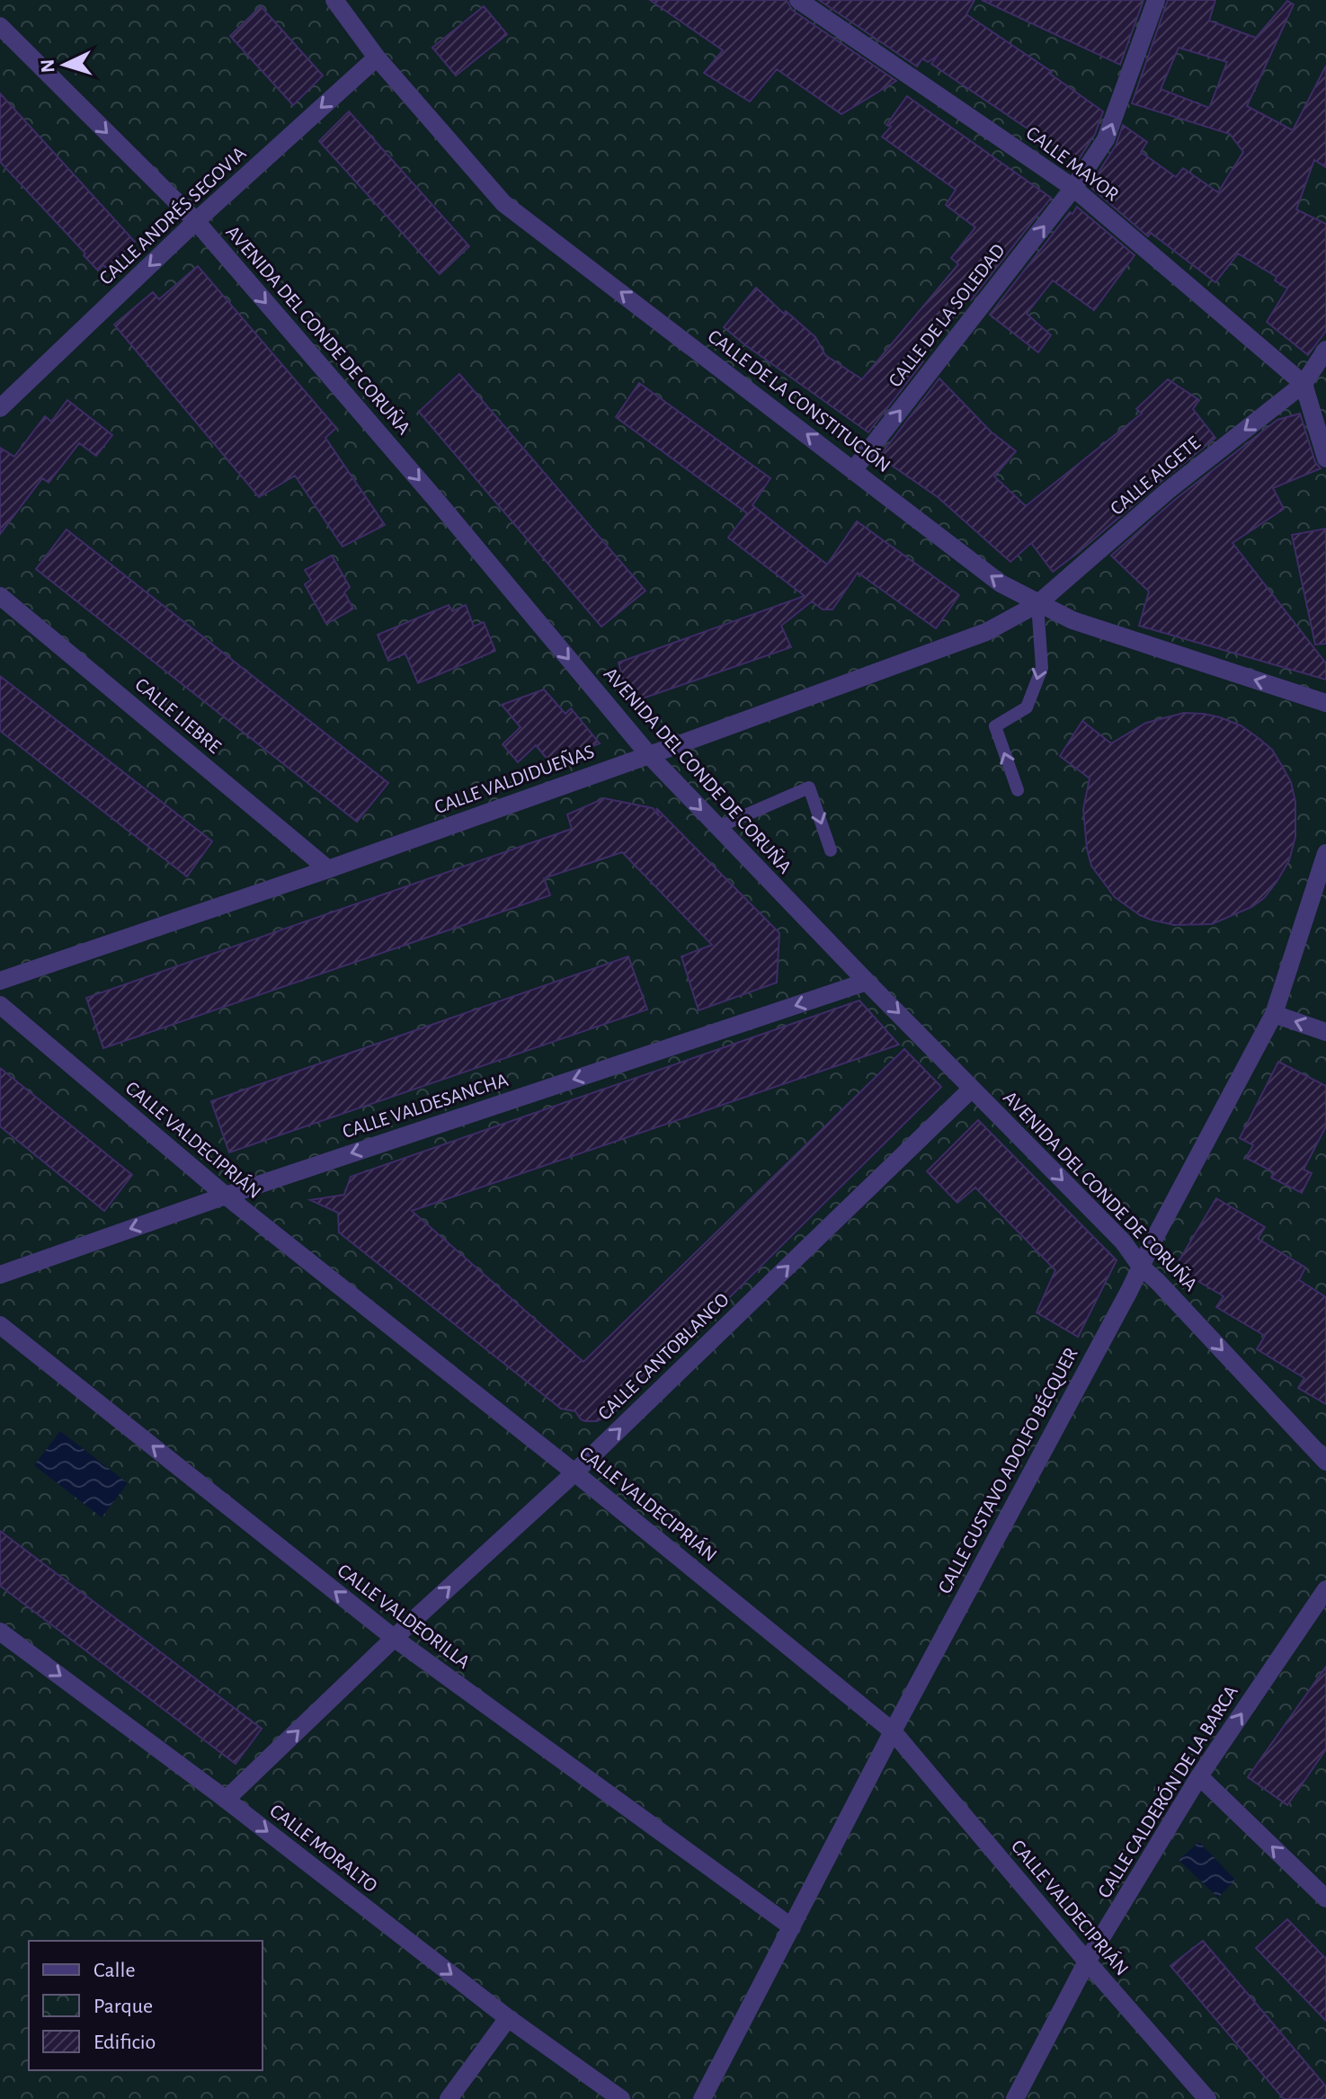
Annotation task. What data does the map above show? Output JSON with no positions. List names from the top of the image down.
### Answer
{
  "streets": {
    "street": [
      "CALLE MAYOR",
      "CALLE ANDRÉS SEGOVIA",
      "CALLE DE LA SOLEDAD",
      "AVENIDA DEL CONDE DE CORUÑA",
      "CALLE DE LA CONSTITUCIÓN",
      "CALLE ALGETE",
      "CALLE LIEBRE",
      "CALLE VALDIDUEÑAS",
      "CALLE VALDESANCHA",
      "CALLE VALDECIPRIÁN",
      "CALLE CANTOBLANCO",
      "CALLE GUSTAVO ADOLFO BÉCQUER",
      "CALLE VALDEORILLA",
      "CALLE CALDERÓN DE LA BARCA",
      "CALLE MORALTO"
    ]
  },
  "crossings": [
    ["CALLE MAYOR", "CALLE DE LA SOLEDAD"],
    ["CALLE MAYOR", "CALLE ALGETE"],
    ["CALLE ANDRÉS SEGOVIA", "AVENIDA DEL CONDE DE CORUÑA"],
    ["CALLE ANDRÉS SEGOVIA", "CALLE DE LA CONSTITUCIÓN"],
    ["CALLE DE LA SOLEDAD", "CALLE DE LA CONSTITUCIÓN"],
    ["AVENIDA DEL CONDE DE CORUÑA", "CALLE VALDIDUEÑAS"],
    ["AVENIDA DEL CONDE DE CORUÑA", "CALLE VALDESANCHA"],
    ["AVENIDA DEL CONDE DE CORUÑA", "CALLE CANTOBLANCO"],
    ["AVENIDA DEL CONDE DE CORUÑA", "CALLE GUSTAVO ADOLFO BÉCQUER"],
    ["CALLE DE LA CONSTITUCIÓN", "CALLE ALGETE"],
    ["CALLE DE LA CONSTITUCIÓN", "CALLE VALDIDUEÑAS"],
    ["CALLE ALGETE", "CALLE VALDIDUEÑAS"],
    ["CALLE LIEBRE", "CALLE VALDIDUEÑAS"],
    ["CALLE VALDESANCHA", "CALLE VALDECIPRIÁN"],
    ["CALLE VALDECIPRIÁN", "CALLE CANTOBLANCO"],
    ["CALLE VALDECIPRIÁN", "CALLE GUSTAVO ADOLFO BÉCQUER"],
    ["CALLE VALDECIPRIÁN", "CALLE CALDERÓN DE LA BARCA"],
    ["CALLE CANTOBLANCO", "CALLE VALDEORILLA"],
    ["CALLE CANTOBLANCO", "CALLE MORALTO"],
    ["CALLE GUSTAVO ADOLFO BÉCQUER", "CALLE VALDEORILLA"]
  ],
  "one_way": [
    "CALLE ANDRÉS SEGOVIA",
    "CALLE DE LA SOLEDAD",
    "AVENIDA DEL CONDE DE CORUÑA",
    "CALLE DE LA CONSTITUCIÓN",
    "CALLE ALGETE",
    "CALLE VALDESANCHA",
    "CALLE CANTOBLANCO",
    "CALLE VALDEORILLA",
    "CALLE CALDERÓN DE LA BARCA",
    "CALLE MORALTO"
  ],
  "legend": ["Calle", "Parque", "Edificio"],
  "north": "left"
}
